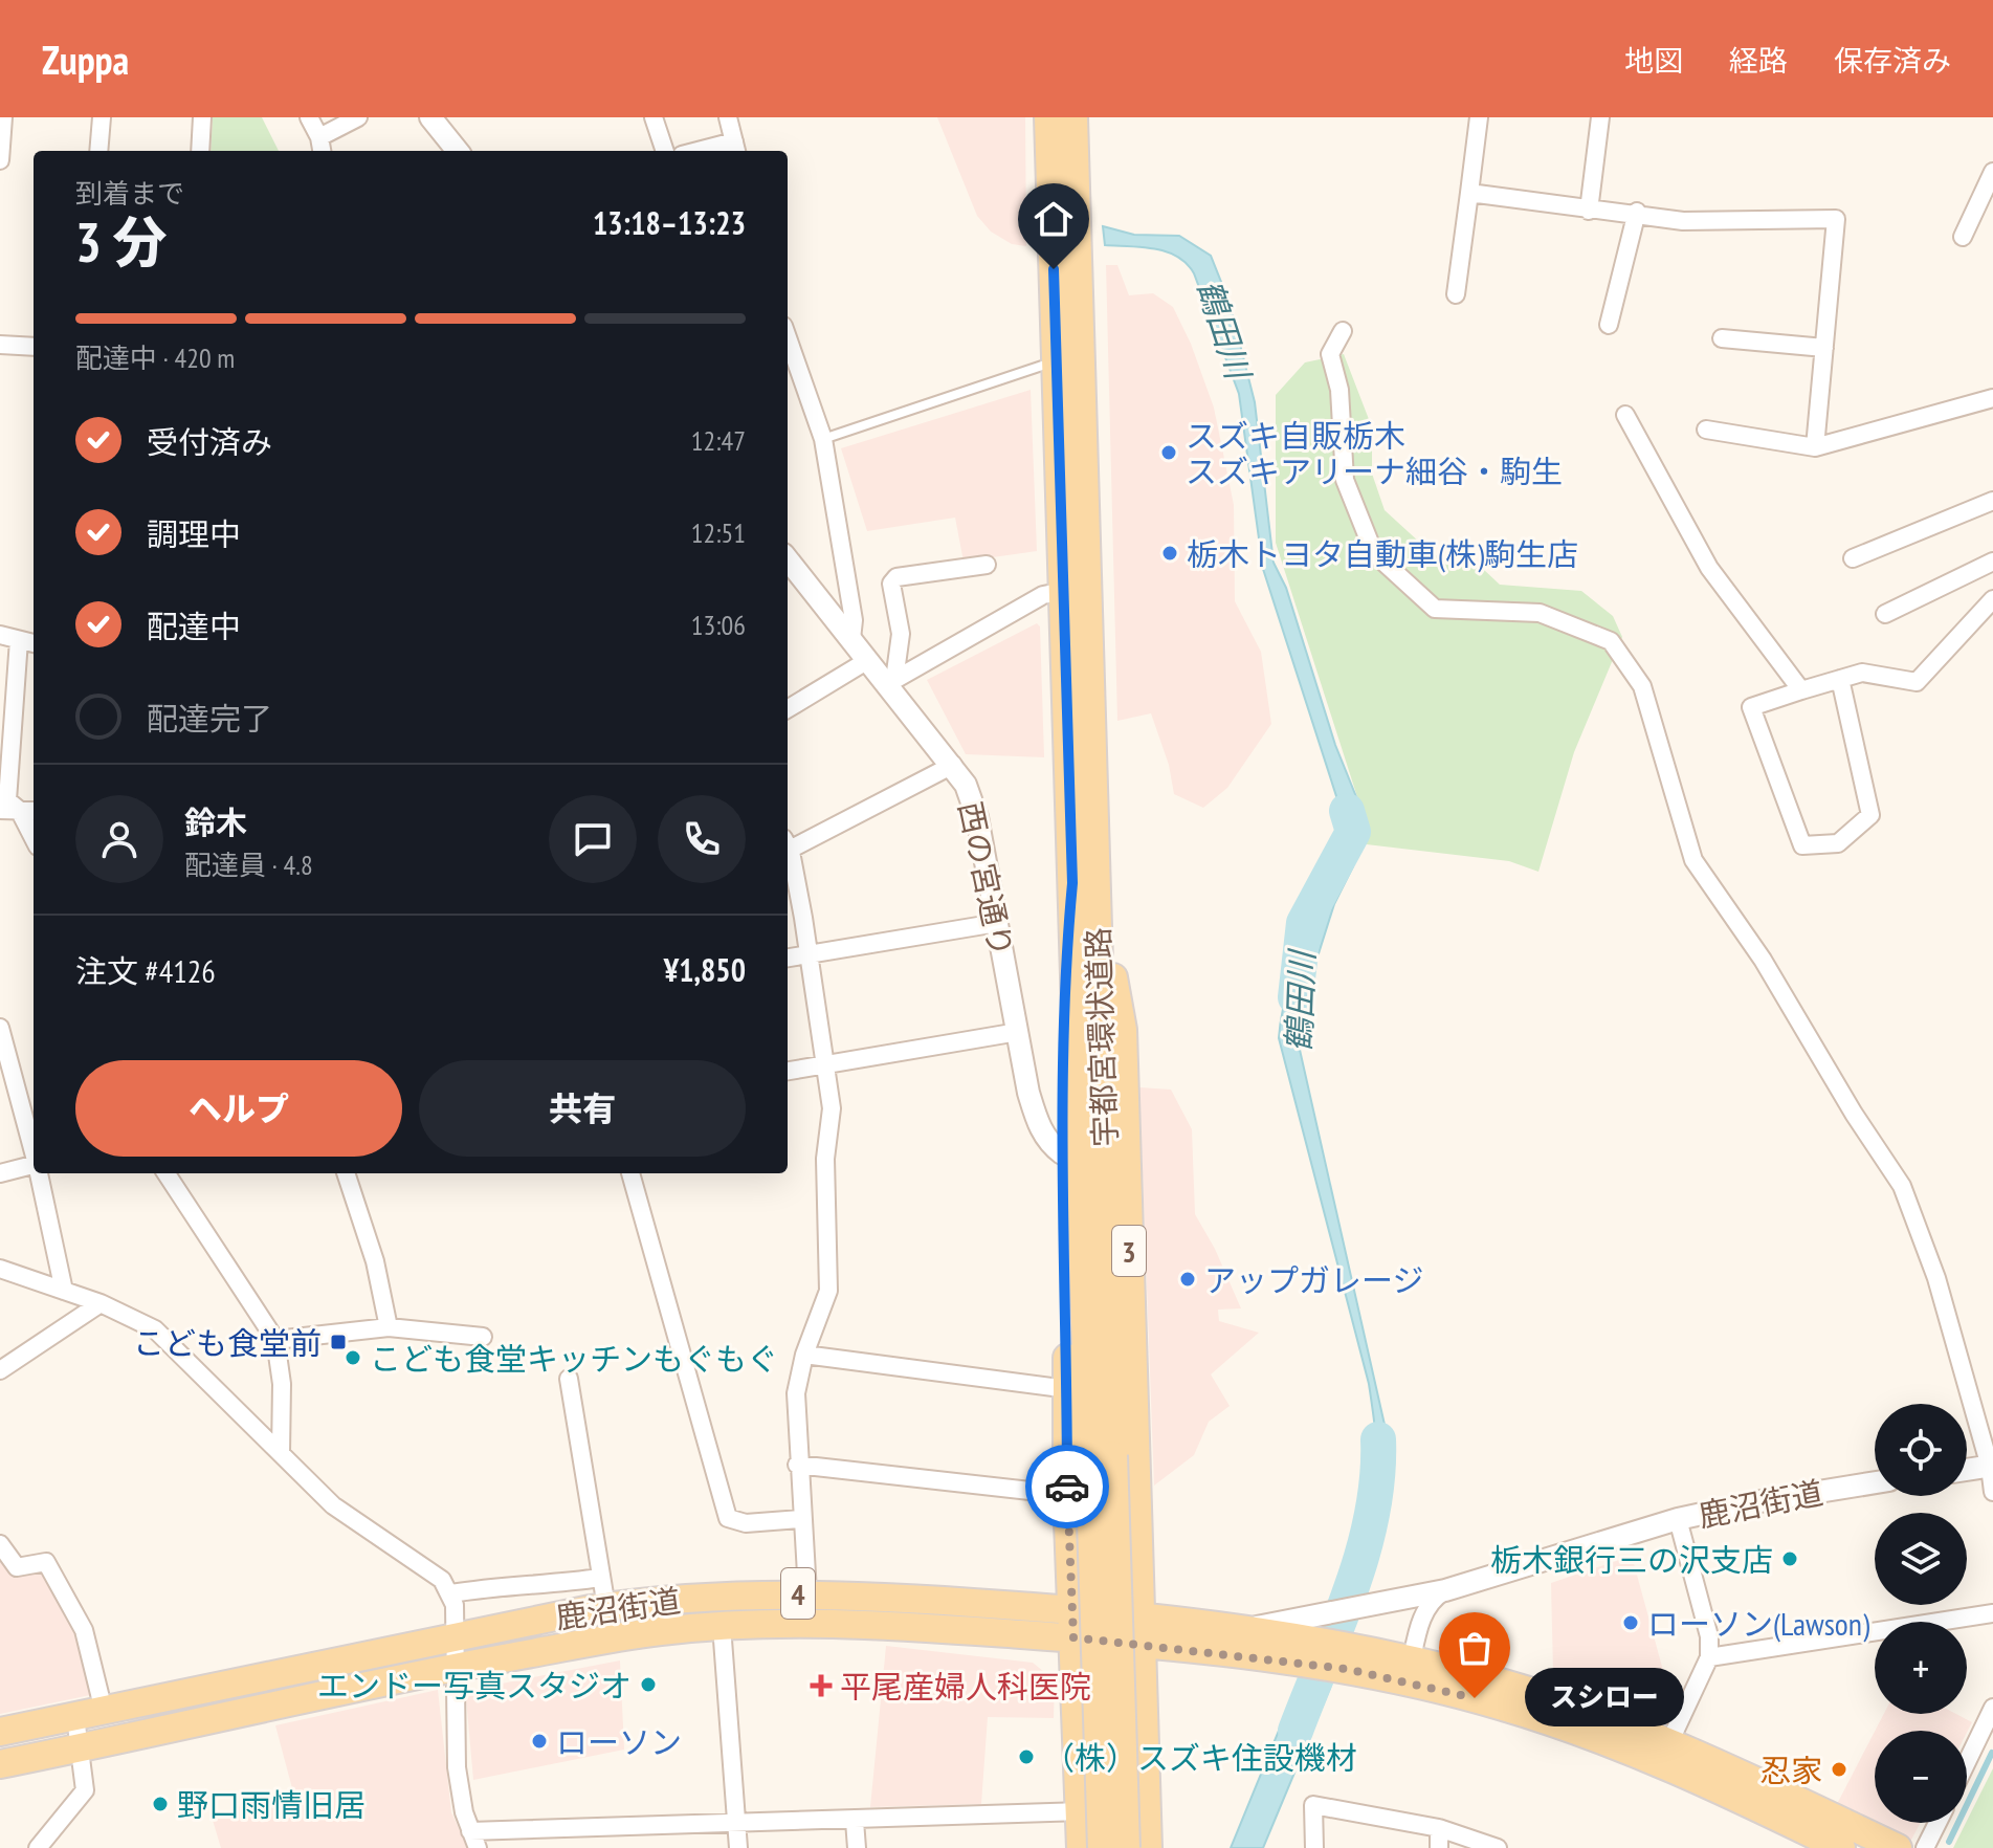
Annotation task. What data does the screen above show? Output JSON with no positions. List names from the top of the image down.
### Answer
{
  "streets": {
    "main road": [
      "宇都宮環状道路",
      "3",
      "鹿沼街道",
      "4"
    ],
    "street": ["西の宮通り"]
  },
  "crossings": [
    ["西の宮通り", "3"],
    ["宇都宮環状道路", "3"],
    ["3", "鹿沼街道"],
    ["3", "4"],
    ["鹿沼街道", "4"]
  ],
  "water": ["鶴田川"],
  "places": {
    "other": [
      "スズキ自販栃木 スズキアリーナ細谷・駒生",
      "栃木トヨタ自動車(株)駒生店",
      "アップガレージ",
      "こども食堂キッチンもぐもぐ",
      "栃木銀行三の沢支店",
      "ローソン(Lawson)",
      "エンドー写真スタジオ",
      "スシロー",
      "ローソン",
      "（株）スズキ住設機材",
      "忍家",
      "野口雨情旧居"
    ],
    "transit": ["こども食堂前"],
    "health": ["平尾産婦人科医院"]
  },
  "page": {
    "header": "Zuppa",
    "nav": ["地図", "経路", "保存済み"],
    "heading": ["3 分", "到着まで", "13:18–13:23"],
    "panel": [
      "鈴木",
      "配達員 · 4.8",
      "注文 #4126",
      "¥1,850"
    ],
    "bar": "配達中 · 420 m",
    "list": [
      ["受付済み", "12:47"],
      ["調理中", "12:51"],
      ["配達中", "13:06"],
      "配達完了"
    ],
    "buttons": ["ヘルプ", "共有"],
    "map_buttons": ["+", "−"],
    "bubble": "スシロー"
  }
}
